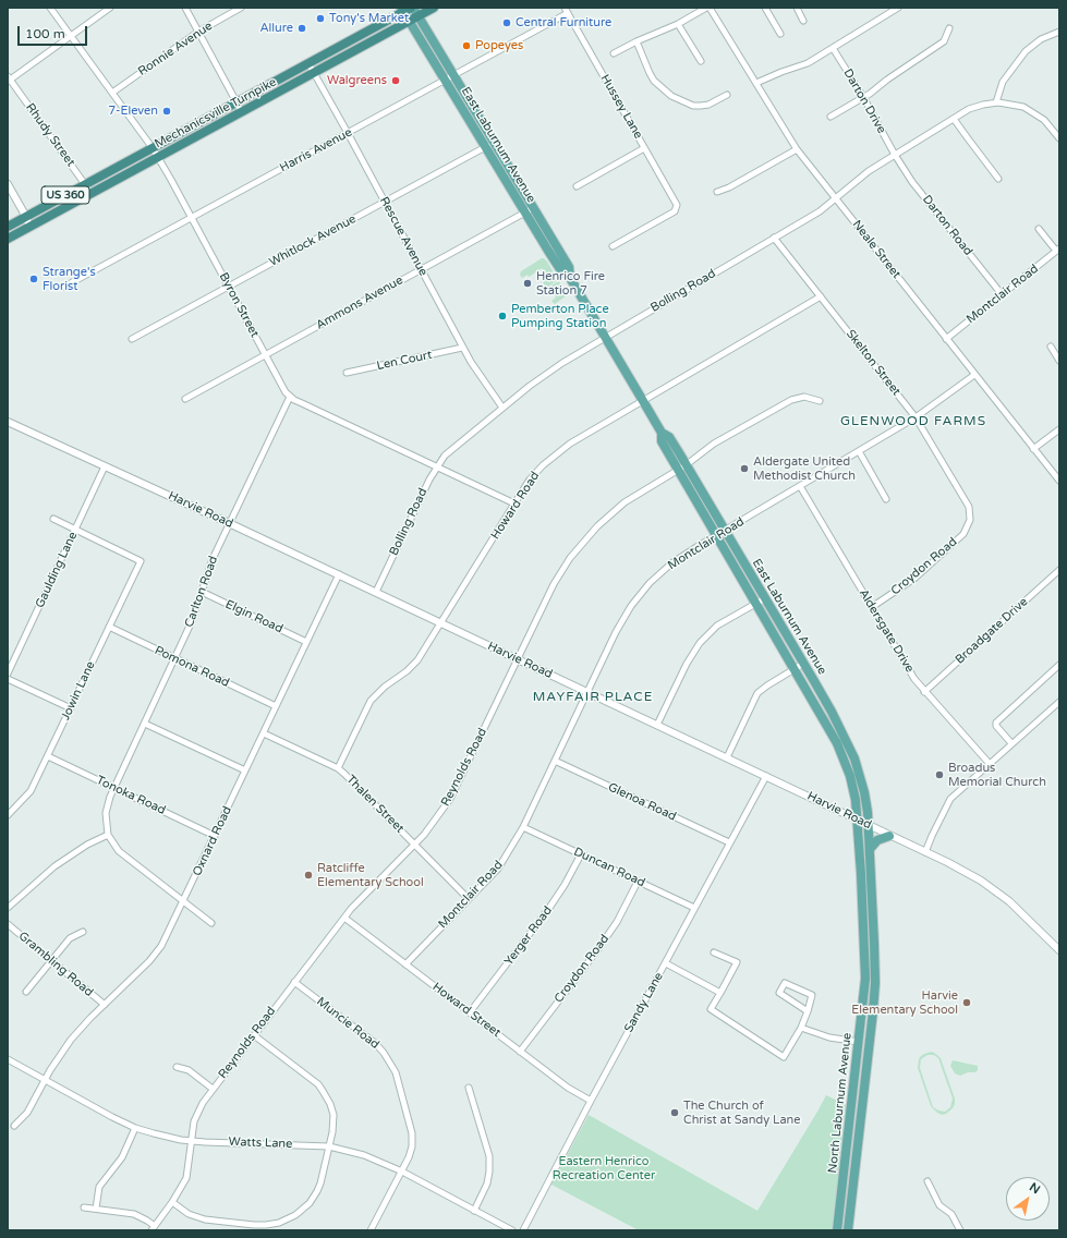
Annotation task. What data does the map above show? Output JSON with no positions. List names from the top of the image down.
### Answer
{
  "streets": {
    "highway": ["Mechanicsville Turnpike", "US 360"],
    "main road": ["East Laburnum Avenue", "North Laburnum Avenue"],
    "street": [
      "Ronnie Avenue",
      "Darton Drive",
      "Hussey Lane",
      "Rhudy Street",
      "Harris Avenue",
      "Darton Road",
      "Rescue Avenue",
      "Whitlock Avenue",
      "Neale Street",
      "Bolling Road",
      "Montclair Road",
      "Ammons Avenue",
      "Byron Street",
      "Len Court",
      "Skelton Street",
      "Howard Road",
      "Harvie Road",
      "Croydon Road",
      "Gaulding Lane",
      "Carlton Road",
      "Elgin Road",
      "Aldersgate Drive",
      "Broadgate Drive",
      "Pomona Road",
      "Jowin Lane",
      "Reynolds Road",
      "Tonoka Road",
      "Glenoa Road",
      "Thalen Street",
      "Oxnard Road",
      "Duncan Road",
      "Yerger Road",
      "Grambling Road",
      "Sandy Lane",
      "Howard Street",
      "Muncie Road",
      "Watts Lane"
    ]
  },
  "crossings": [
    ["Ronnie Avenue", "Byron Street"],
    ["Darton Drive", "Darton Road"],
    ["Darton Drive", "Bolling Road"],
    ["Hussey Lane", "Harris Avenue"],
    ["Mechanicsville Turnpike", "Rhudy Street"],
    ["Mechanicsville Turnpike", "East Laburnum Avenue"],
    ["Mechanicsville Turnpike", "Rescue Avenue"],
    ["Mechanicsville Turnpike", "Byron Street"],
    ["East Laburnum Avenue", "Harris Avenue"],
    ["East Laburnum Avenue", "Whitlock Avenue"],
    ["East Laburnum Avenue", "Bolling Road"],
    ["East Laburnum Avenue", "Montclair Road"],
    ["East Laburnum Avenue", "Ammons Avenue"],
    ["East Laburnum Avenue", "Howard Road"],
    ["East Laburnum Avenue", "Harvie Road"],
    ["East Laburnum Avenue", "Reynolds Road"],
    ["East Laburnum Avenue", "North Laburnum Avenue"],
    ["Harris Avenue", "Rescue Avenue"],
    ["Harris Avenue", "Byron Street"],
    ["Darton Road", "Bolling Road"],
    ["Darton Road", "Montclair Road"],
    ["Rescue Avenue", "Whitlock Avenue"],
    ["Rescue Avenue", "Bolling Road"],
    ["Rescue Avenue", "Ammons Avenue"],
    ["Rescue Avenue", "Len Court"],
    ["Whitlock Avenue", "Byron Street"],
    ["Neale Street", "Bolling Road"],
    ["Neale Street", "Montclair Road"],
    ["Bolling Road", "Skelton Street"],
    ["Bolling Road", "Harvie Road"],
    ["Montclair Road", "Skelton Street"],
    ["Montclair Road", "Harvie Road"],
    ["Montclair Road", "Aldersgate Drive"],
    ["Montclair Road", "Glenoa Road"],
    ["Montclair Road", "Thalen Street"],
    ["Montclair Road", "Duncan Road"],
    ["Montclair Road", "Howard Street"],
    ["Ammons Avenue", "Byron Street"],
    ["Byron Street", "Carlton Road"],
    ["Skelton Street", "Howard Road"],
    ["Skelton Street", "Croydon Road"],
    ["Howard Road", "Harvie Road"],
    ["Howard Road", "Thalen Street"],
    ["Harvie Road", "Gaulding Lane"],
    ["Harvie Road", "Carlton Road"],
    ["Harvie Road", "Reynolds Road"],
    ["Harvie Road", "Oxnard Road"],
    ["Harvie Road", "Sandy Lane"],
    ["Harvie Road", "North Laburnum Avenue"],
    ["Croydon Road", "Aldersgate Drive"],
    ["Croydon Road", "Duncan Road"],
    ["Croydon Road", "Howard Street"],
    ["Gaulding Lane", "Jowin Lane"],
    ["Carlton Road", "Elgin Road"],
    ["Carlton Road", "Pomona Road"],
    ["Carlton Road", "Tonoka Road"],
    ["Elgin Road", "Oxnard Road"],
    ["Aldersgate Drive", "Broadgate Drive"],
    ["Pomona Road", "Jowin Lane"],
    ["Pomona Road", "Oxnard Road"],
    ["Jowin Lane", "Tonoka Road"],
    ["Reynolds Road", "Thalen Street"],
    ["Reynolds Road", "Howard Street"],
    ["Reynolds Road", "Muncie Road"],
    ["Reynolds Road", "Watts Lane"],
    ["Tonoka Road", "Oxnard Road"],
    ["Glenoa Road", "Sandy Lane"],
    ["Thalen Street", "Oxnard Road"],
    ["Oxnard Road", "Grambling Road"],
    ["Oxnard Road", "Watts Lane"],
    ["Duncan Road", "Yerger Road"],
    ["Duncan Road", "Sandy Lane"],
    ["Yerger Road", "Howard Street"],
    ["Sandy Lane", "Howard Street"],
    ["Muncie Road", "Watts Lane"]
  ],
  "districts": ["GLENWOOD FARMS", "MAYFAIR PLACE"],
  "parks": ["Eastern Henrico Recreation Center"],
  "places": [
    "Tony's Market",
    "Central Furniture",
    "Allure",
    "Popeyes",
    "Walgreens",
    "7-Eleven",
    "Strange's Florist",
    "Henrico Fire Station 7",
    "Pemberton Place Pumping Station",
    "Aldergate United Methodist Church",
    "Broadus Memorial Church",
    "Ratcliffe Elementary School",
    "Harvie Elementary School",
    "The Church of Christ at Sandy Lane"
  ],
  "scale_bar": "100 m",
  "north": "top right"
}
